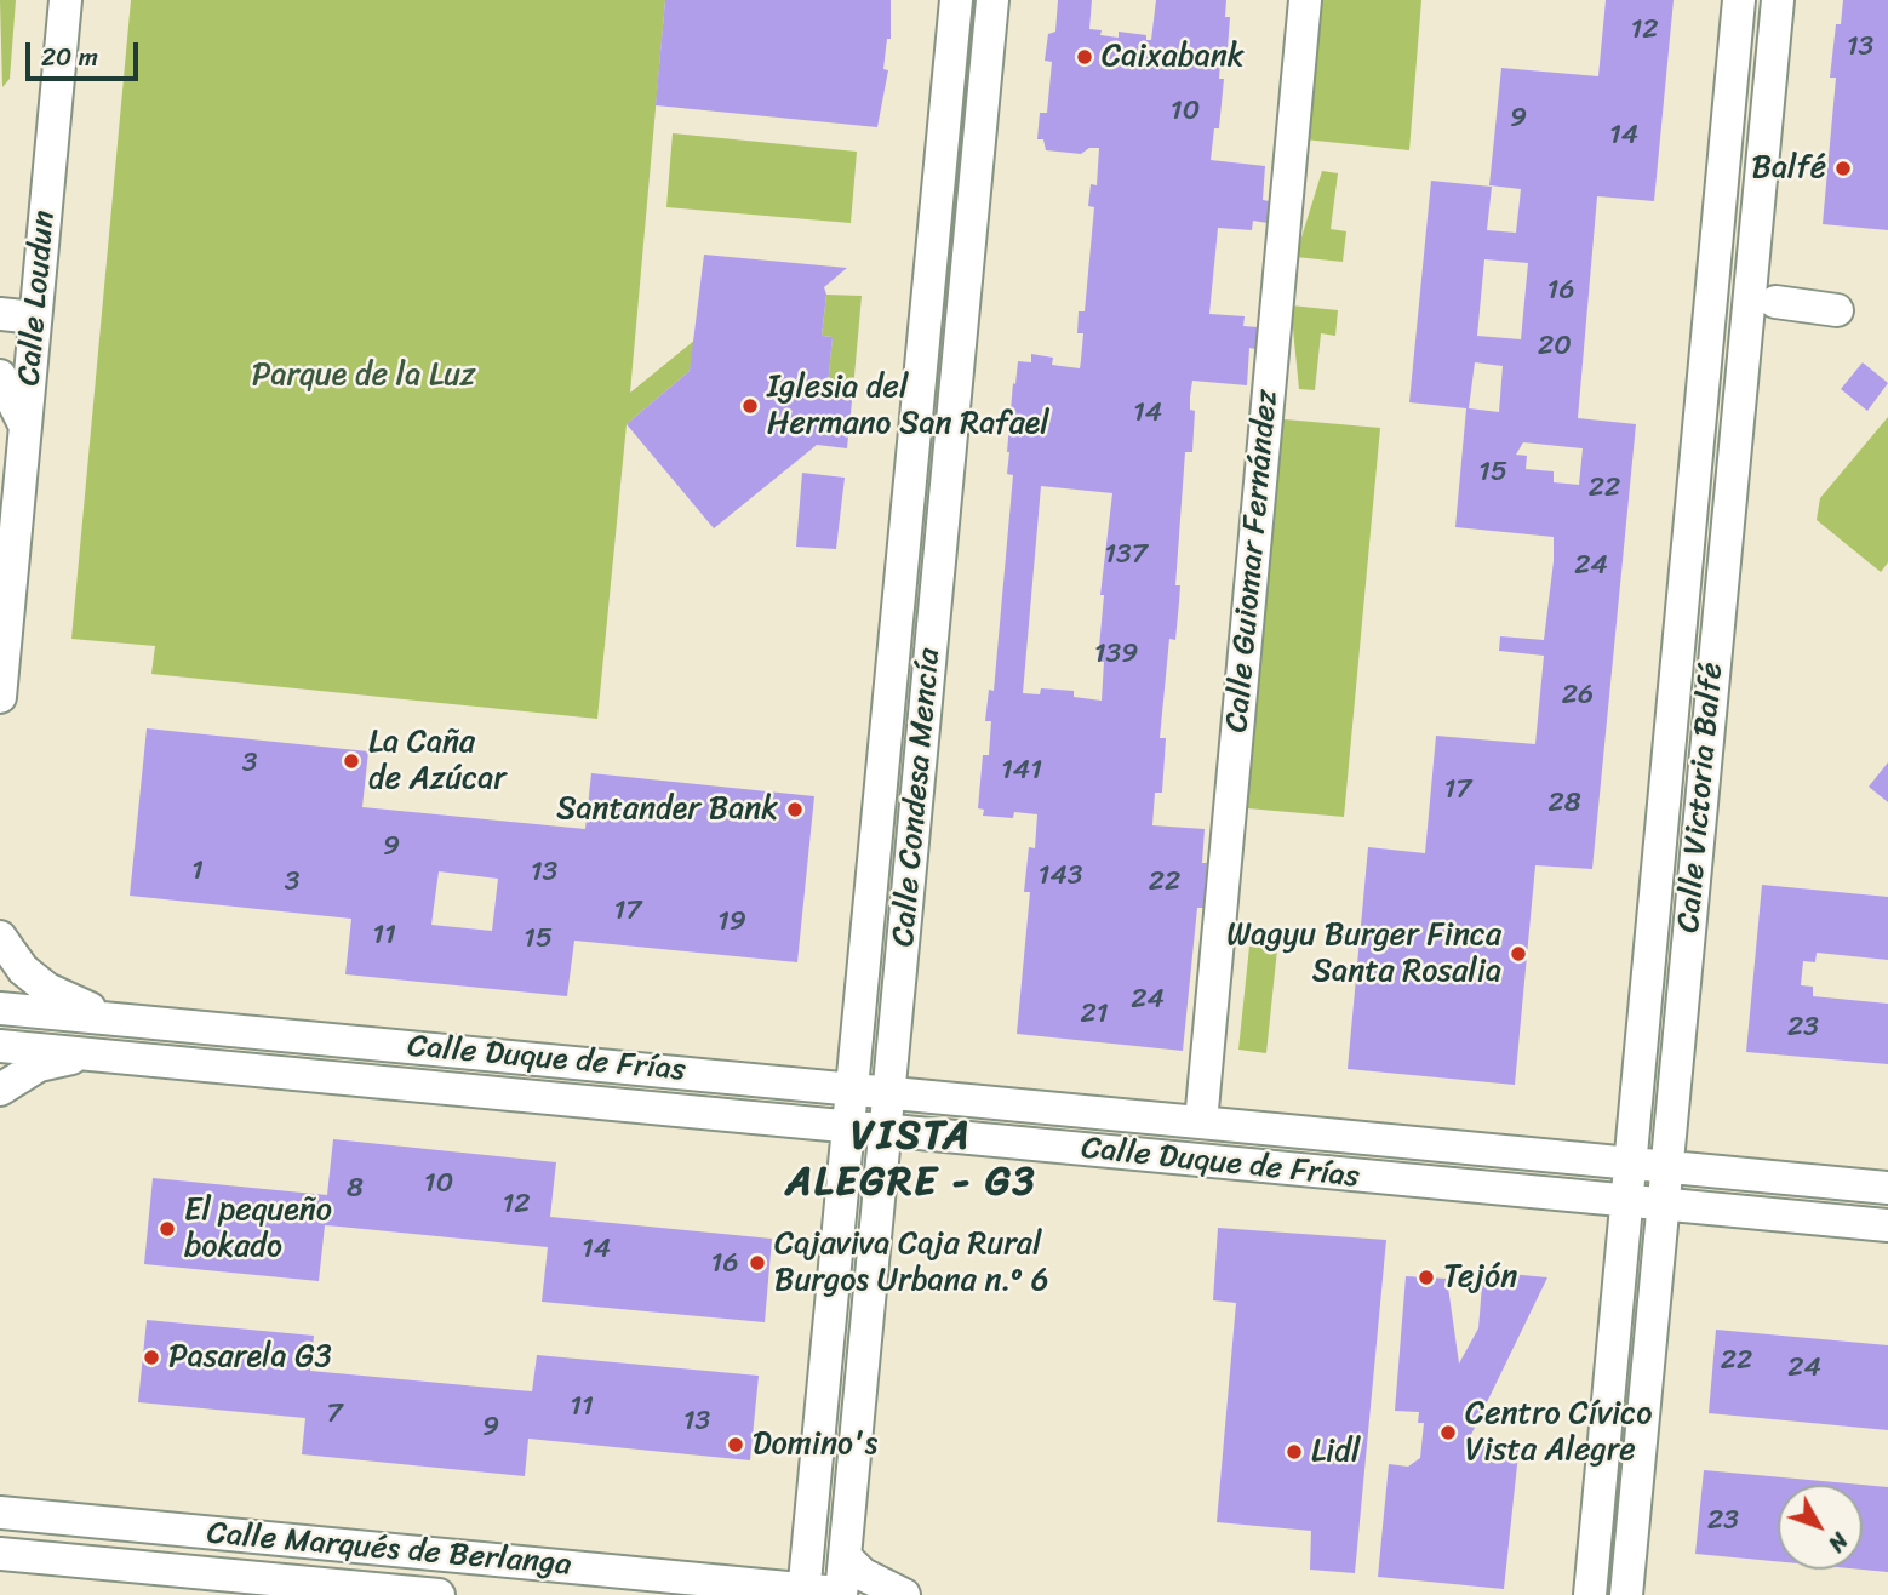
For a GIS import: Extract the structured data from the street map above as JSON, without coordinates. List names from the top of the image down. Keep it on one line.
{"streets":{"street":["Calle Loudun","Calle Guiomar Fernández","Calle Condesa Mencía","Calle Victoria Balfé","Calle Duque de Frías","Calle Marqués de Berlanga"]},"crossings":[["Calle Guiomar Fernández","Calle Duque de Frías"],["Calle Condesa Mencía","Calle Duque de Frías"],["Calle Condesa Mencía","Calle Marqués de Berlanga"],["Calle Victoria Balfé","Calle Duque de Frías"]],"districts":["VISTA ALEGRE - G3"],"parks":["Parque de la Luz"],"places":["Caixabank","Balfé","Iglesia del Hermano San Rafael","La Caña de Azúcar","Santander Bank","Wagyu Burger Finca Santa Rosalia","El pequeño bokado","Cajaviva Caja Rural Burgos Urbana n.º 6","Tejón","Pasarela G3","Centro Cívico Vista Alegre","Domino's","Lidl"],"house_numbers":["12","13","10","9","14","16","20","14","15","22","137","24","139","26","3","141","17","28","9","1","13","143","3","22","17","19","11","15","24","21","23","10","8","12","14","16","22","24","11","7","13","9","23"],"scale_bar":"20 m","north":"bottom right"}
